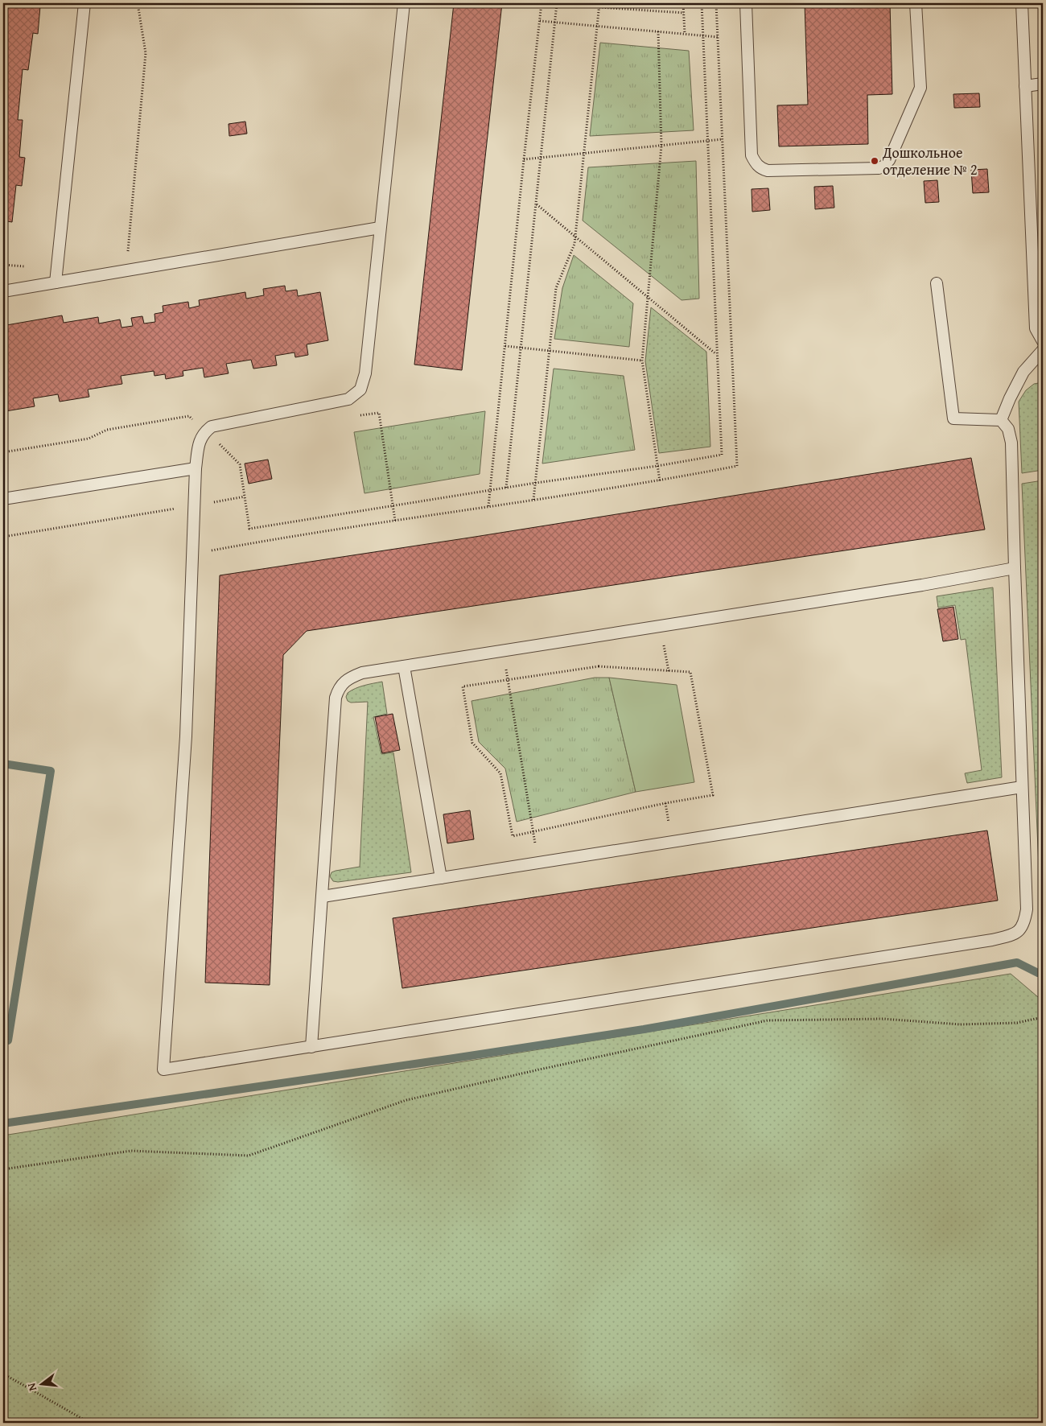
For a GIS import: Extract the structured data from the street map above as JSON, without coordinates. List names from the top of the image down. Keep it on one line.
{"places":["Дошкольное отделение № 2"],"north":"left"}
